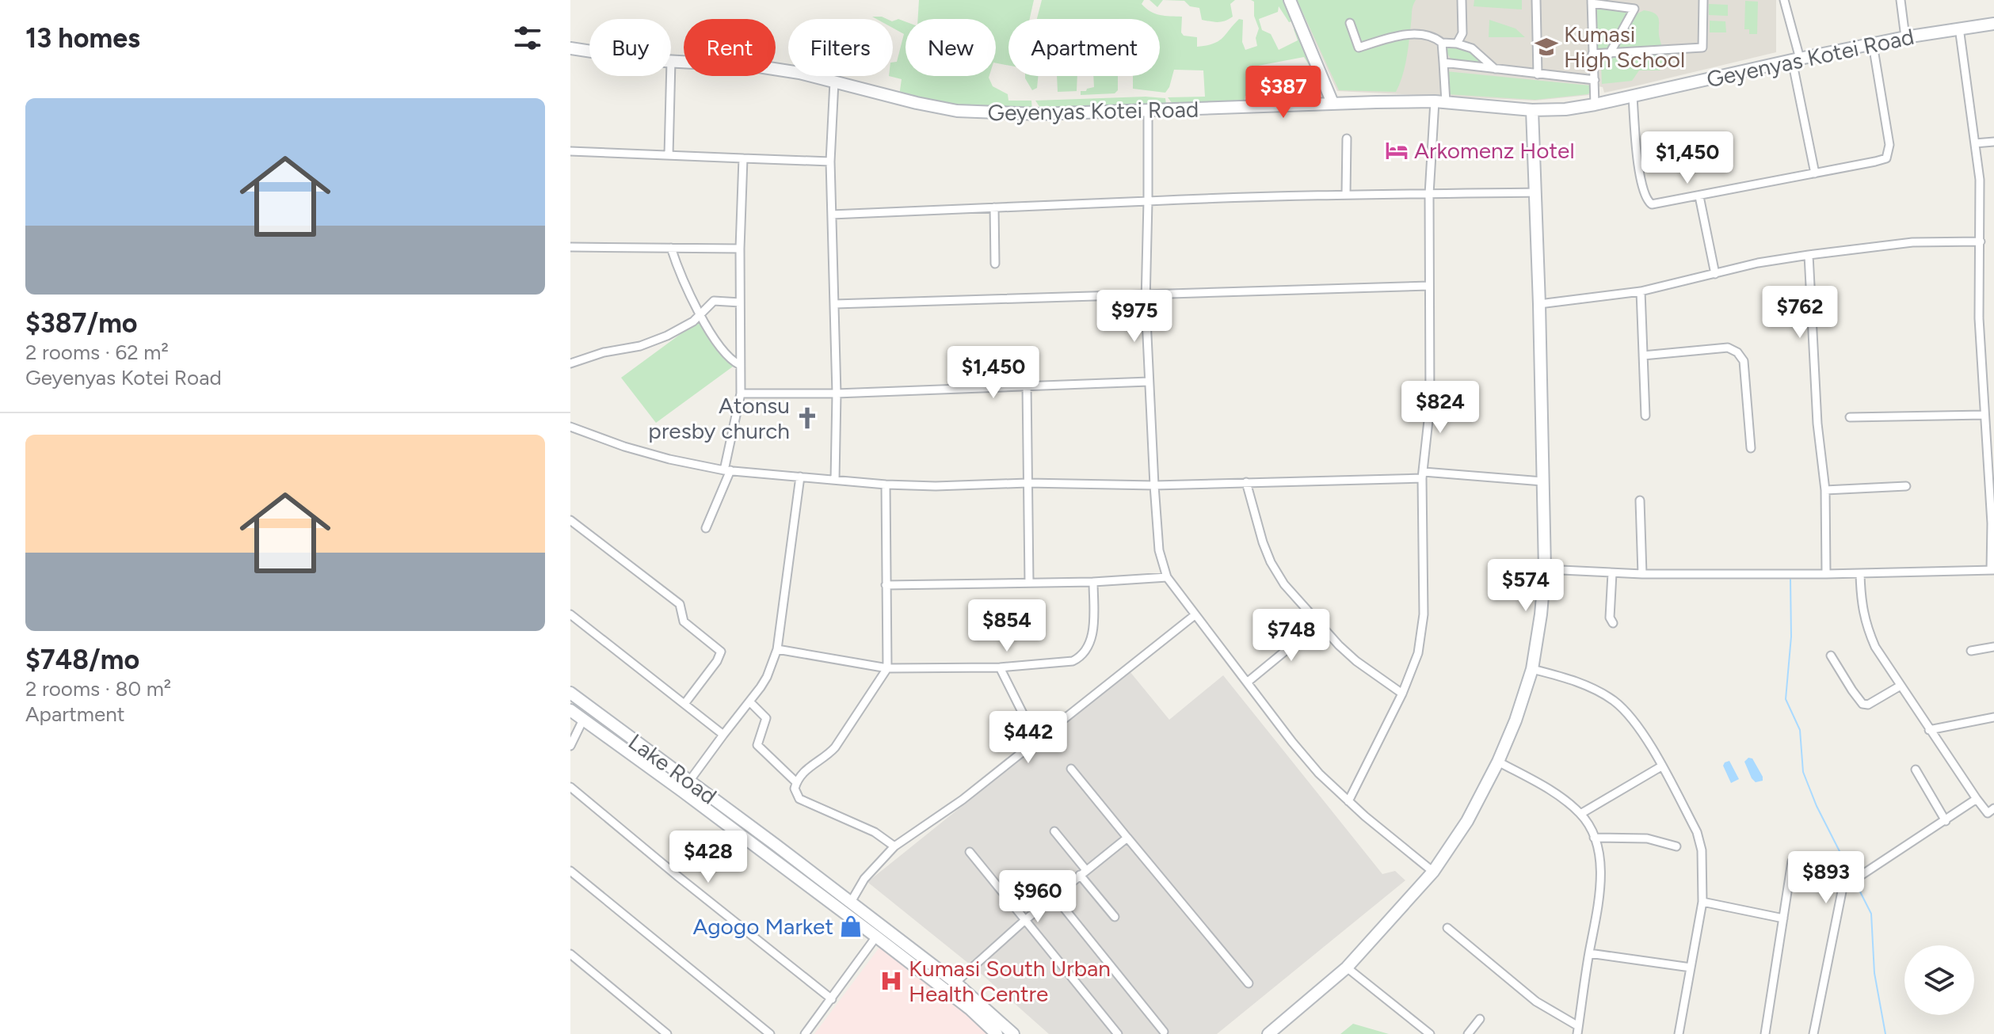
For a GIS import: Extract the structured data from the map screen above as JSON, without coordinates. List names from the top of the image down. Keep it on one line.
{"streets":{"street":["Geyenyas Kotei Road","Lake Road"]},"places":{"school or university":["Kumasi High School"],"hotel":["Arkomenz Hotel"],"church":["Atonsu presby church"],"shop":["Agogo Market"],"hospital":["Kumasi South Urban Health Centre"]},"page":{"heading":"13 homes","chip":["Buy","Rent","Filters","New","Apartment"],"price":["$387","$1,450","$762","$975","$1,450","$824","$574","$854","$748","$442","$428","$893","$960"],"list":[{"name":"$387/mo","note":"2 rooms · 62 m² · Geyenyas Kotei Road"},{"name":"$748/mo","note":"2 rooms · 80 m² · Apartment"}]}}
